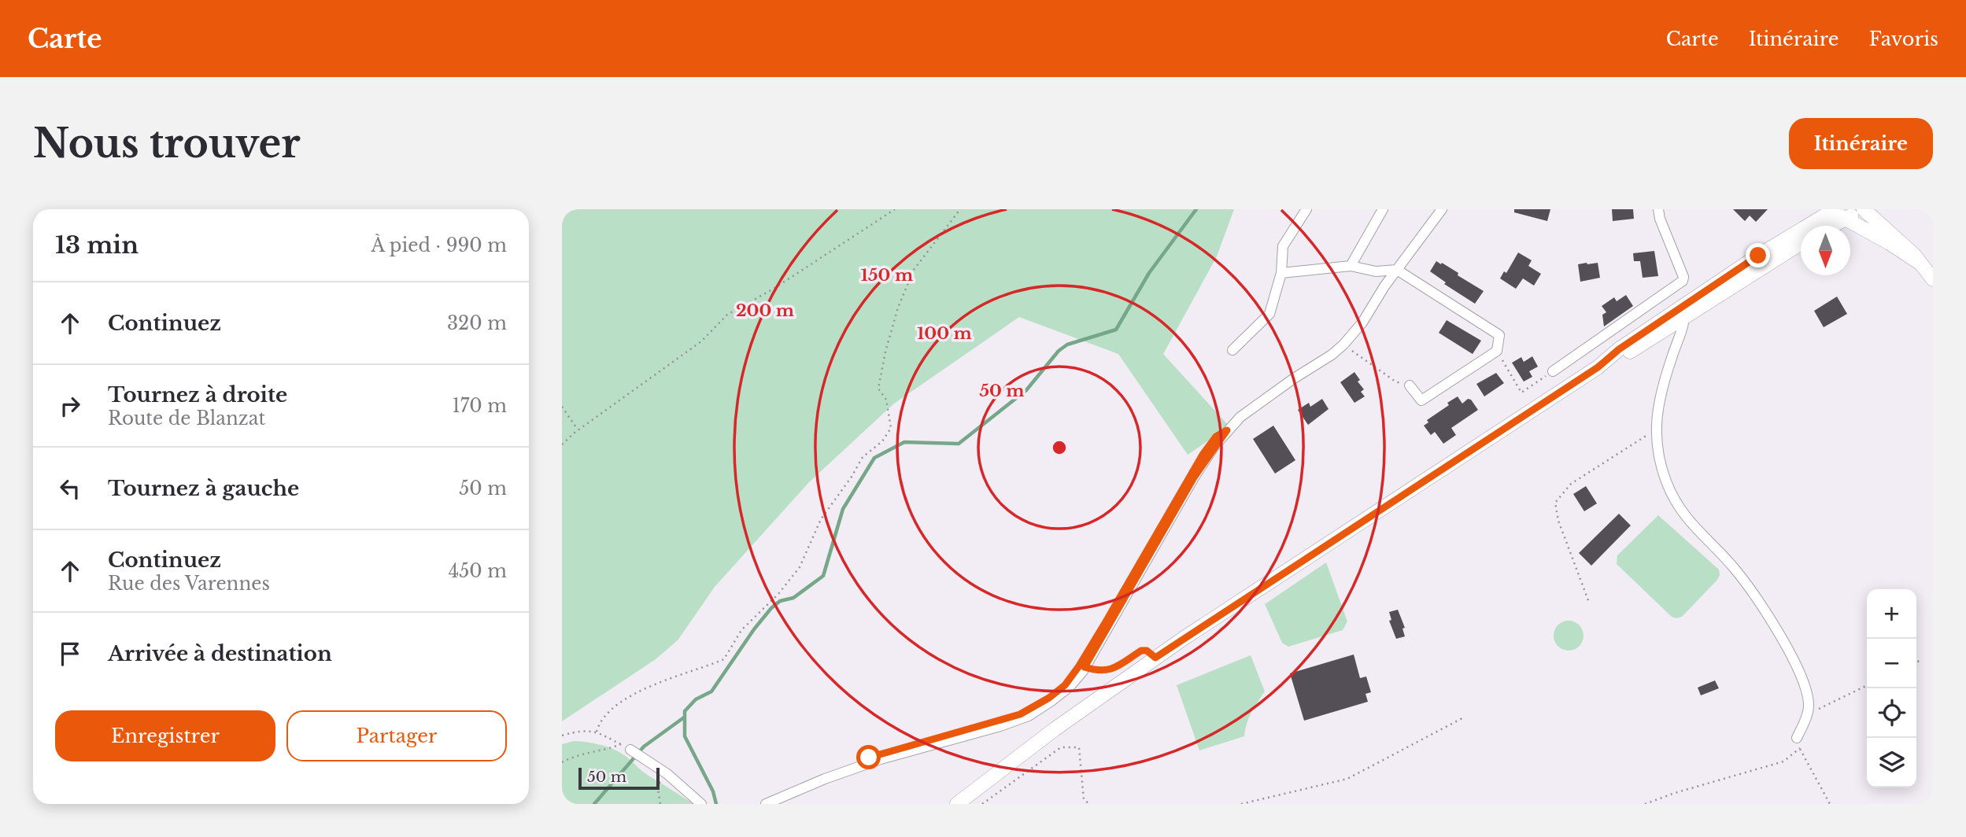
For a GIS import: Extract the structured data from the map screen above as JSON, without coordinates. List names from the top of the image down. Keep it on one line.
{"scale_bar":"50 m","north":"bottom","page":{"header":"Carte","nav":["Carte","Itinéraire","Favoris"],"buttons":["Itinéraire",["Enregistrer","Partager"]],"title":"Nous trouver","heading":["13 min","À pied · 990 m"],"list":[["Continuez","320 m"],["Tournez à droite","Route de Blanzat","170 m"],["Tournez à gauche","50 m"],["Continuez","Rue des Varennes","450 m"],"Arrivée à destination"],"map_buttons":["+","−"],"scale":"50 m"},"rings":["150 m","200 m","100 m","50 m"]}
